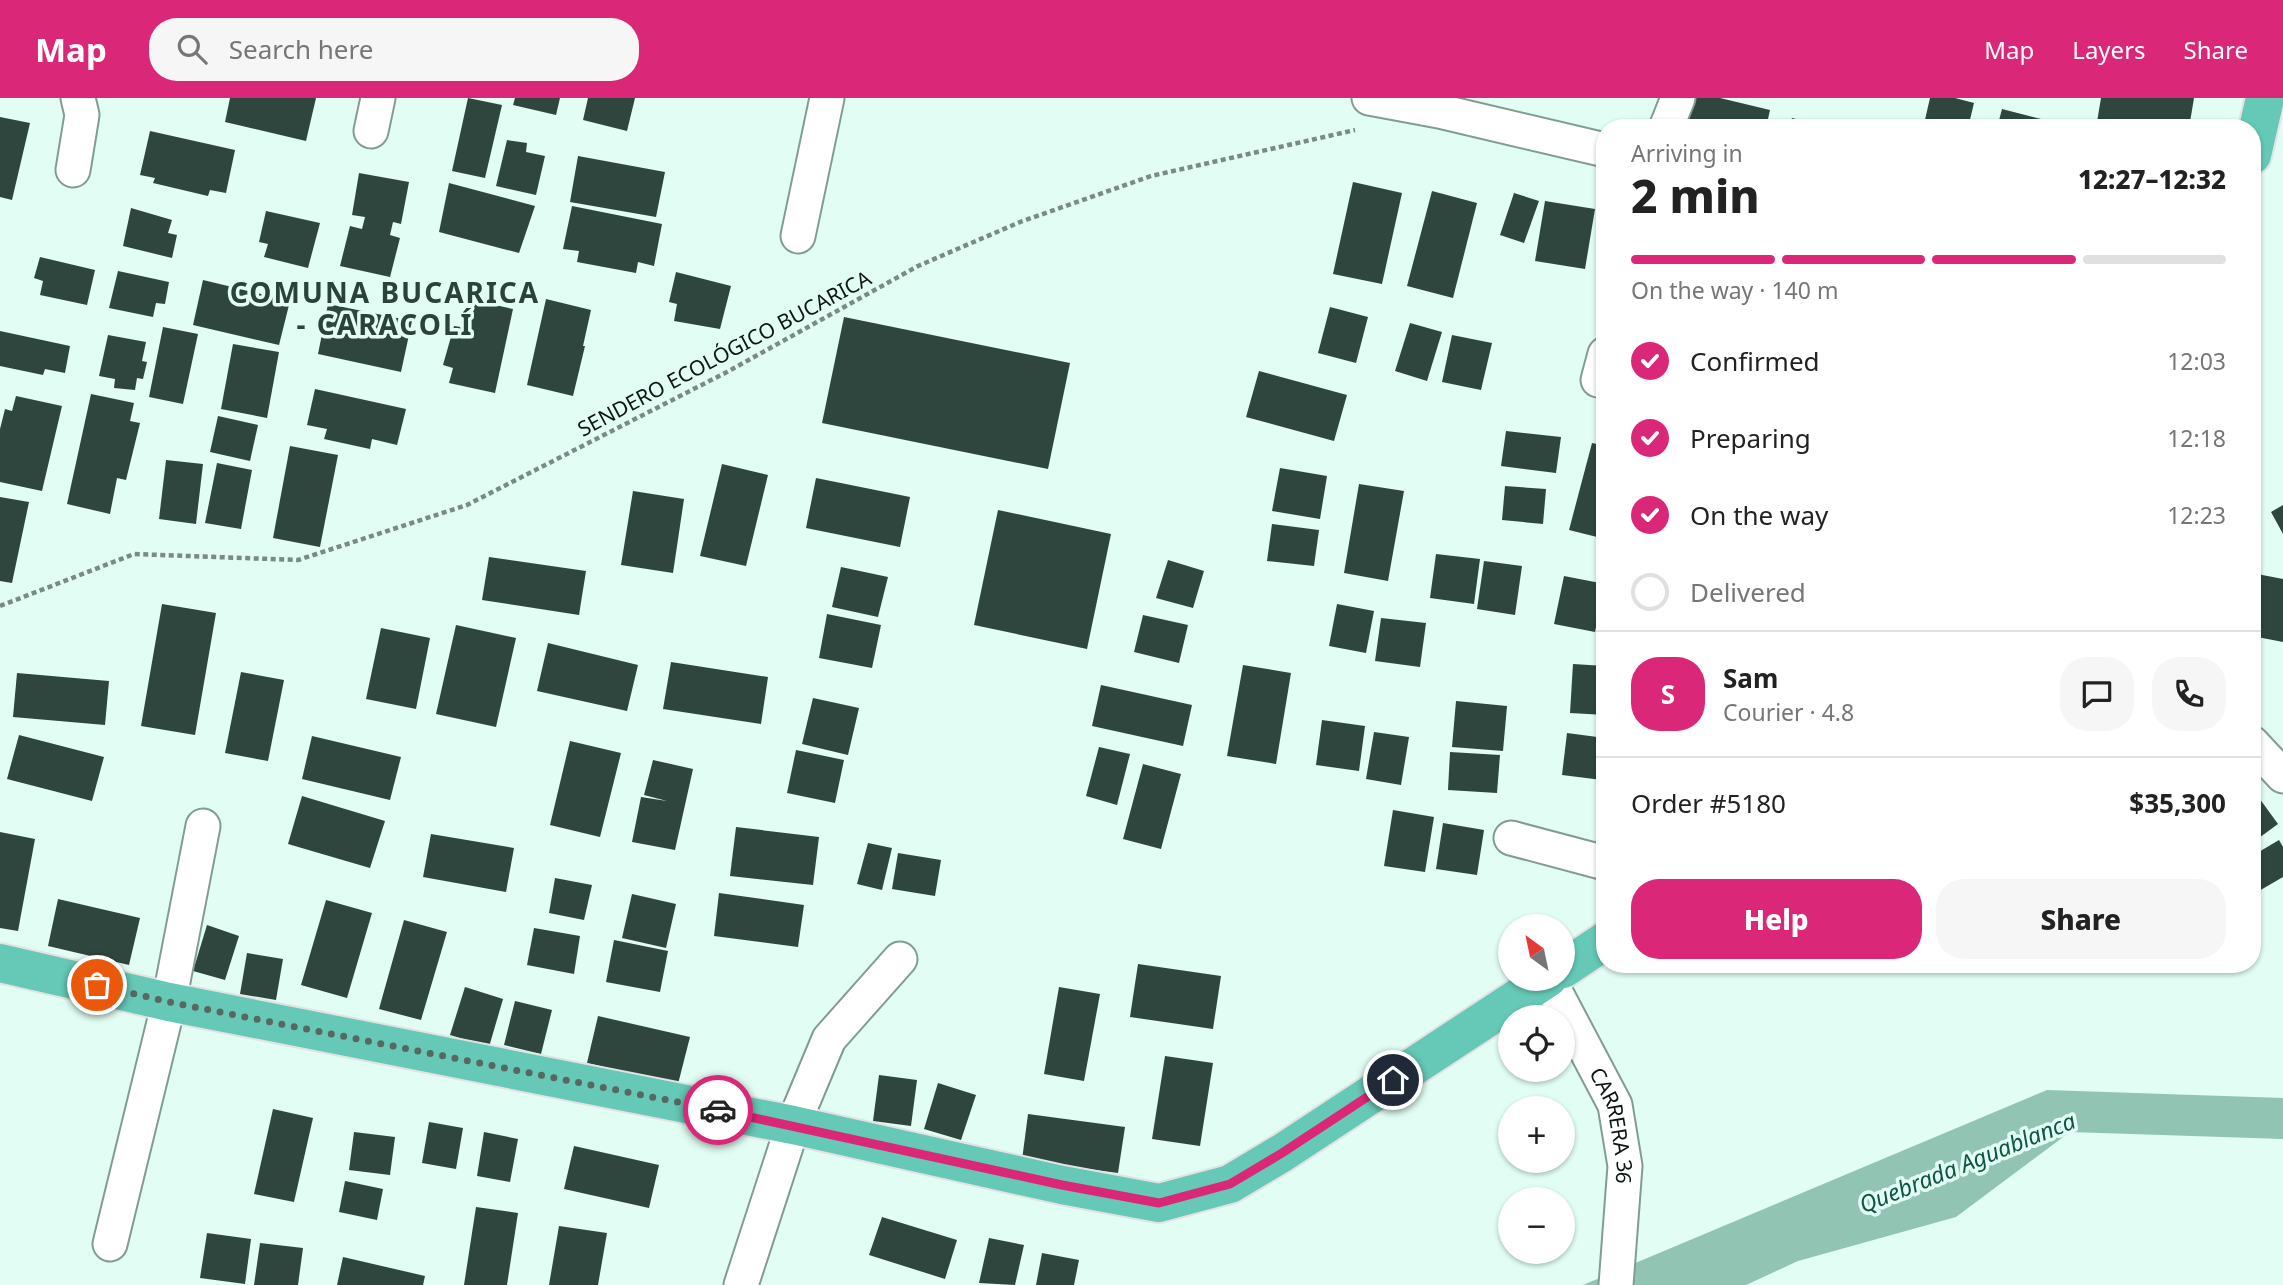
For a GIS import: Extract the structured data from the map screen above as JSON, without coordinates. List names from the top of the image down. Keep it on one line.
{"streets":{"street":["CARRERA 36"],"path":["SENDERO ECOLÓGICO BUCARICA"]},"districts":["COMUNA BUCARICA - CARACOLÍ"],"water":["Quebrada Aguablanca"],"north":"top left","page":{"header":"Map","search":"Search here","nav":["Map","Layers","Share"],"heading":["2 min","Arriving in","12:27–12:32"],"panel":["Sam","Courier · 4.8","Order #5180","$35,300"],"bar":"On the way · 140 m","list":[["Confirmed","12:03"],["Preparing","12:18"],["On the way","12:23"],"Delivered"],"round":"S","buttons":["Help","Share"],"map_buttons":["+","−"]}}
